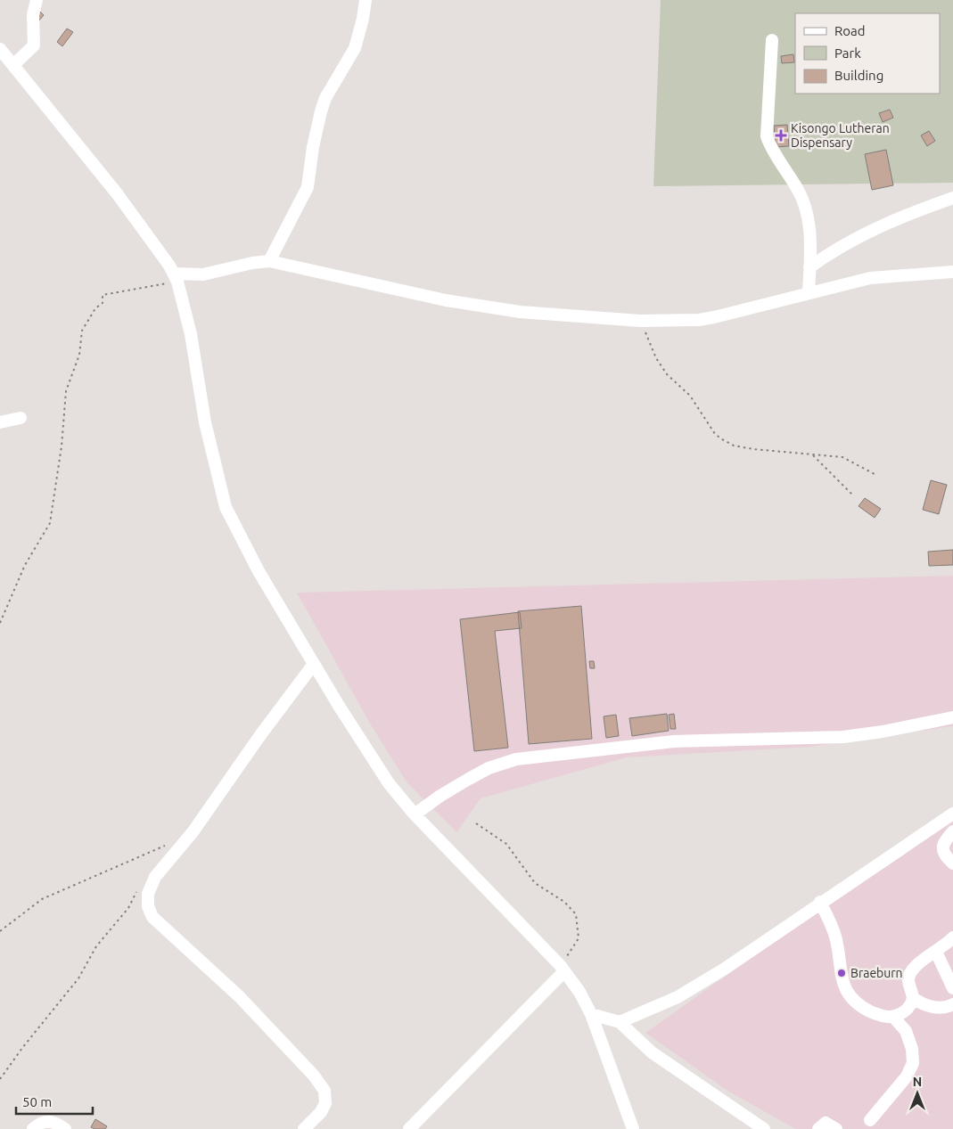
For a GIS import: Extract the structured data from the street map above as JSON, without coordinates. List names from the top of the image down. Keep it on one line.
{"places":{"health":["Kisongo Lutheran Dispensary"],"other":["Braeburn"]},"legend":["Road","Park","Building"],"scale_bar":"50 m","north":"top"}
